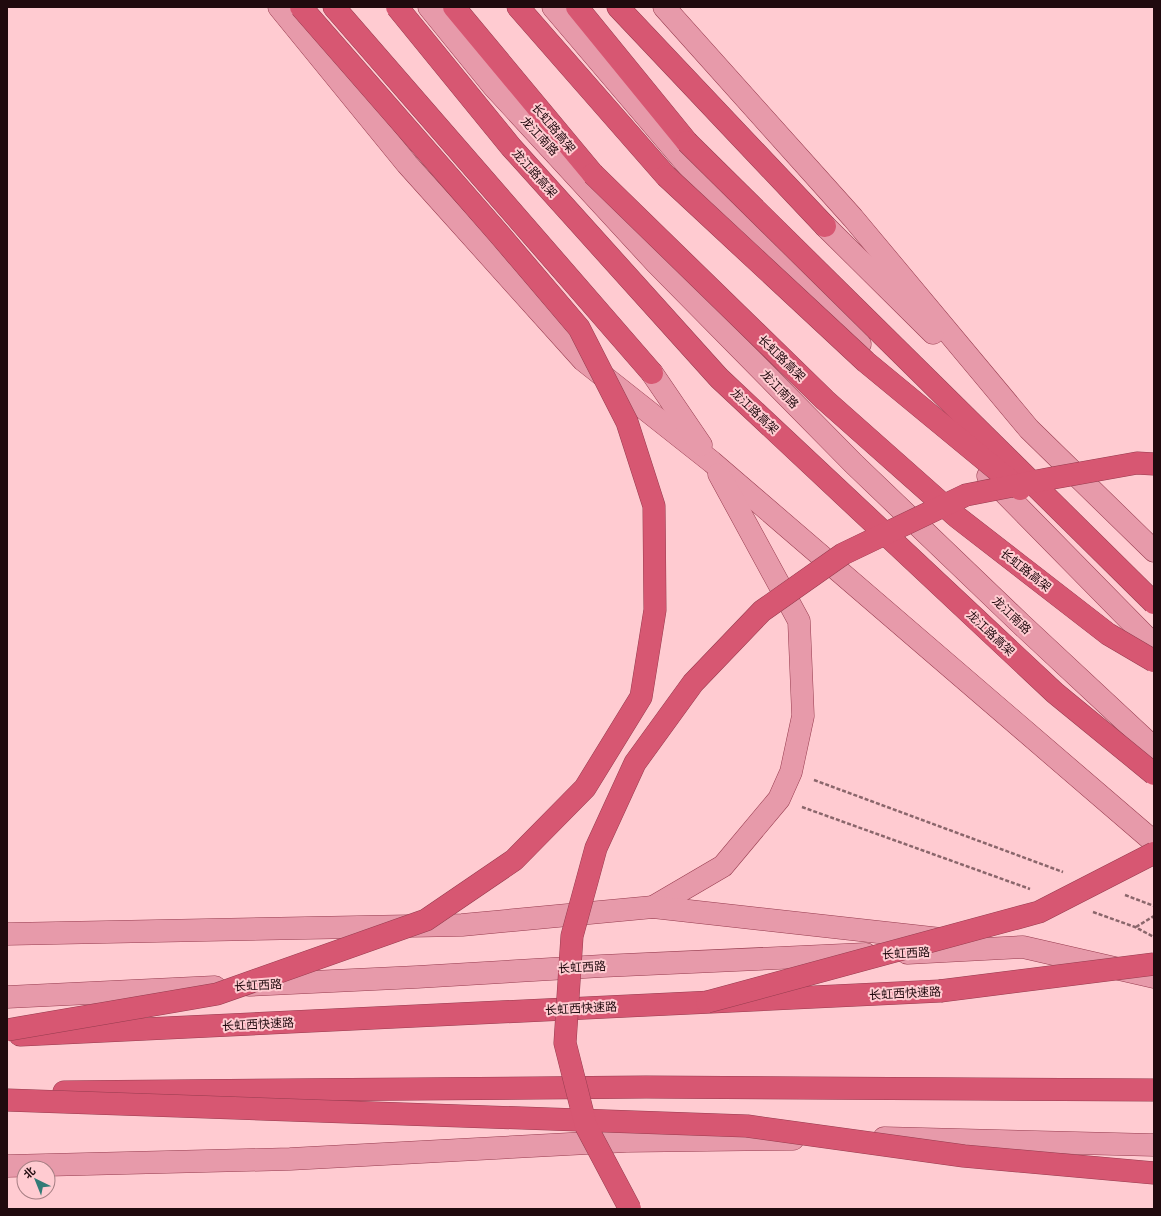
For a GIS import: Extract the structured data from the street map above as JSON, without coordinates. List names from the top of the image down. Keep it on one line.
{"streets":{"highway":["长虹路高架","龙江路高架","长虹西快速路"],"main road":["龙江南路","长虹西路"]},"north":"top left"}
